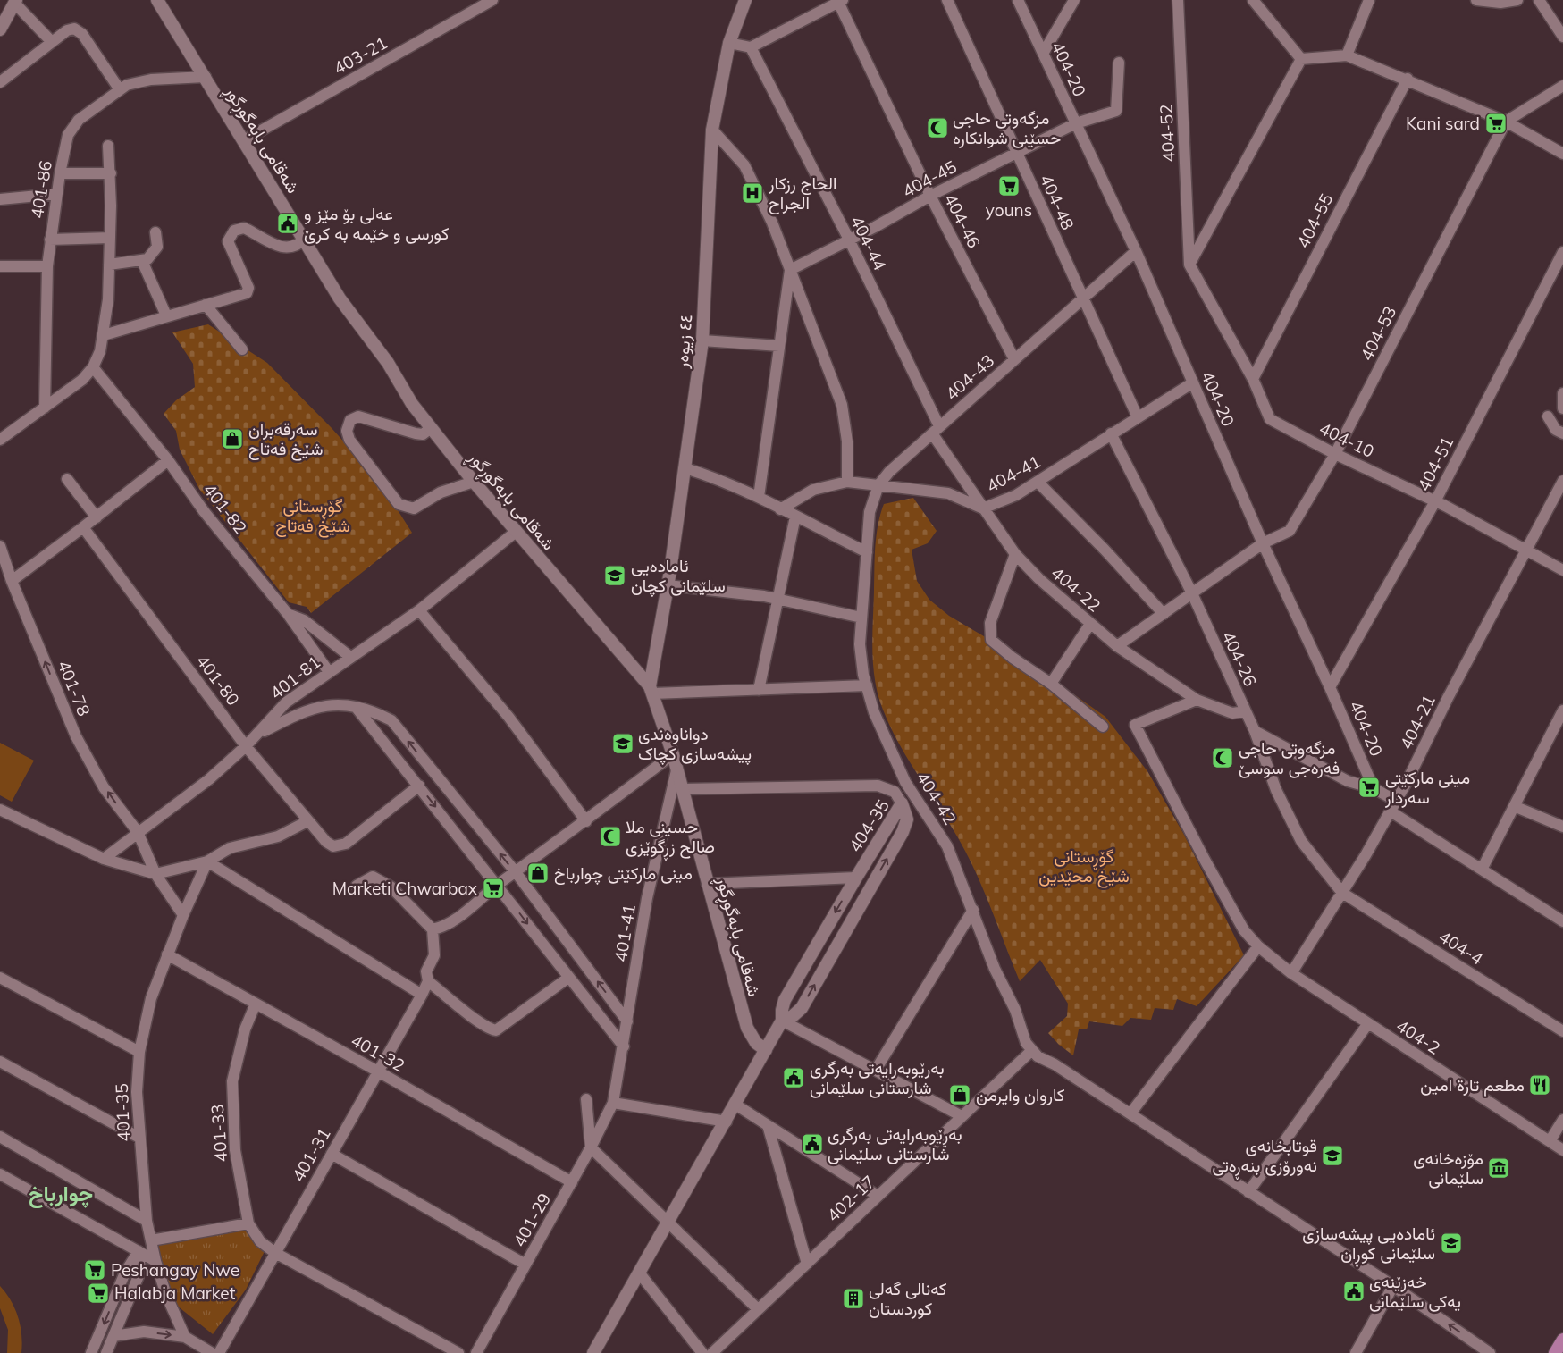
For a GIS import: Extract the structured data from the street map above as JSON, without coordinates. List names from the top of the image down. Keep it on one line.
{"streets":{"street":["403-21","404-20","404-52","شەقامی بابەگوڕگوڕ","404-45","401-86","404-48","404-46","404-55","404-44","404-53","٤٤ زیوەر","404-43","404-10","404-51","404-41","401-82","404-22","404-26","401-81","401-80","401-78","404-21","404-42","404-35","401-41","404-4","404-2","401-32","401-35","401-33","401-31","402-17","401-29"]},"crossings":[["403-21","شەقامی بابەگوڕگوڕ"],["404-20","404-45"],["404-20","404-53"],["404-20","404-43"],["404-20","404-51"],["404-20","404-41"],["404-52","404-10"],["شەقامی بابەگوڕگوڕ","401-86"],["شەقامی بابەگوڕگوڕ","٤٤ زیوەر"],["شەقامی بابەگوڕگوڕ","401-81"],["شەقامی بابەگوڕگوڕ","401-41"],["404-45","404-48"],["404-45","404-46"],["404-45","404-44"],["404-48","404-43"],["404-48","404-41"],["404-46","404-43"],["404-55","404-10"],["404-44","404-43"],["404-44","404-22"],["404-53","404-10"],["404-53","404-22"],["404-53","404-26"],["404-43","404-41"],["404-43","404-22"],["404-43","404-42"],["404-10","404-51"],["404-10","404-21"],["404-41","404-22"],["404-41","404-26"],["401-82","401-81"],["404-22","404-26"],["404-26","404-21"],["404-26","404-4"],["401-81","401-80"],["401-81","401-78"],["401-78","401-35"],["404-21","404-4"],["404-21","404-2"],["404-42","402-17"],["401-41","401-29"],["401-32","401-35"],["401-32","401-33"],["401-32","401-31"],["401-32","401-29"],["401-33","401-31"]],"one_way":["401-78"],"districts":["چوارباخ"],"parks":["گۆڕستانی شێخ فەتاح","گۆڕستانی شێخ محێدین"],"places":{"supermarket":["Kani sard","youns","مینی مارکێتی سەردار","Marketi Chwarbax","Peshangay Nwe","Halabja Market"],"mosque":["مزگەوتی حاجی حسێنی شوانکارە","مزگەوتی حاجی فەرەجی سوسێ","حسینی ملا صالح زڕگوێزی"],"hospital":["الحاج رزكار الجراح"],"public building":["عەلی بۆ مێز و کورسی و خێمە بە کرێ","بەرێوبەرایەتی بەرگری شارستانی سلێمانی","بەڕێوبەرایەتی بەرگری شارستانی سلێمانی","خەزێنەی یەکی سلێمانی"],"shop":["سەرقەبران شێخ فەتاح","مینی مارکێتی چوارباخ","كاروان وايرمن"],"school or university":["ئامادەیی سلێمانی کچان","دواناوەندی پیشەسازی کچاک","قوتابخانەی نەورۆزی بنەڕەتی","ئامادەیی پیشەسازی سلێمانی کوڕان"],"restaurant":["مطعم تارة امين"],"museum":["مۆزەخانەی سلێمانی"],"building":["کەنالی گەلی کوردستان"]}}
